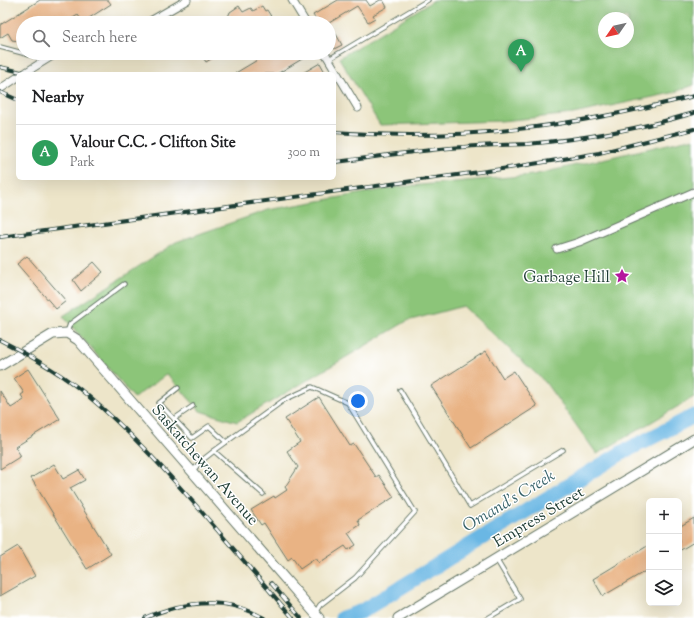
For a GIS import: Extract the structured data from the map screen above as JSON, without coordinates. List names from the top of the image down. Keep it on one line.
{"streets":{"street":["Saskatchewan Avenue","Empress Street"]},"water":["Omand's Creek"],"places":{"place":["Garbage Hill"]},"north":"bottom left","page":{"search":"Search here","pins":"A","heading":"Nearby","list":[{"mark":"A","name":"Valour C.C. - Clifton Site","note":"Park","value":"300 m"}],"map_buttons":["+","−"]}}
